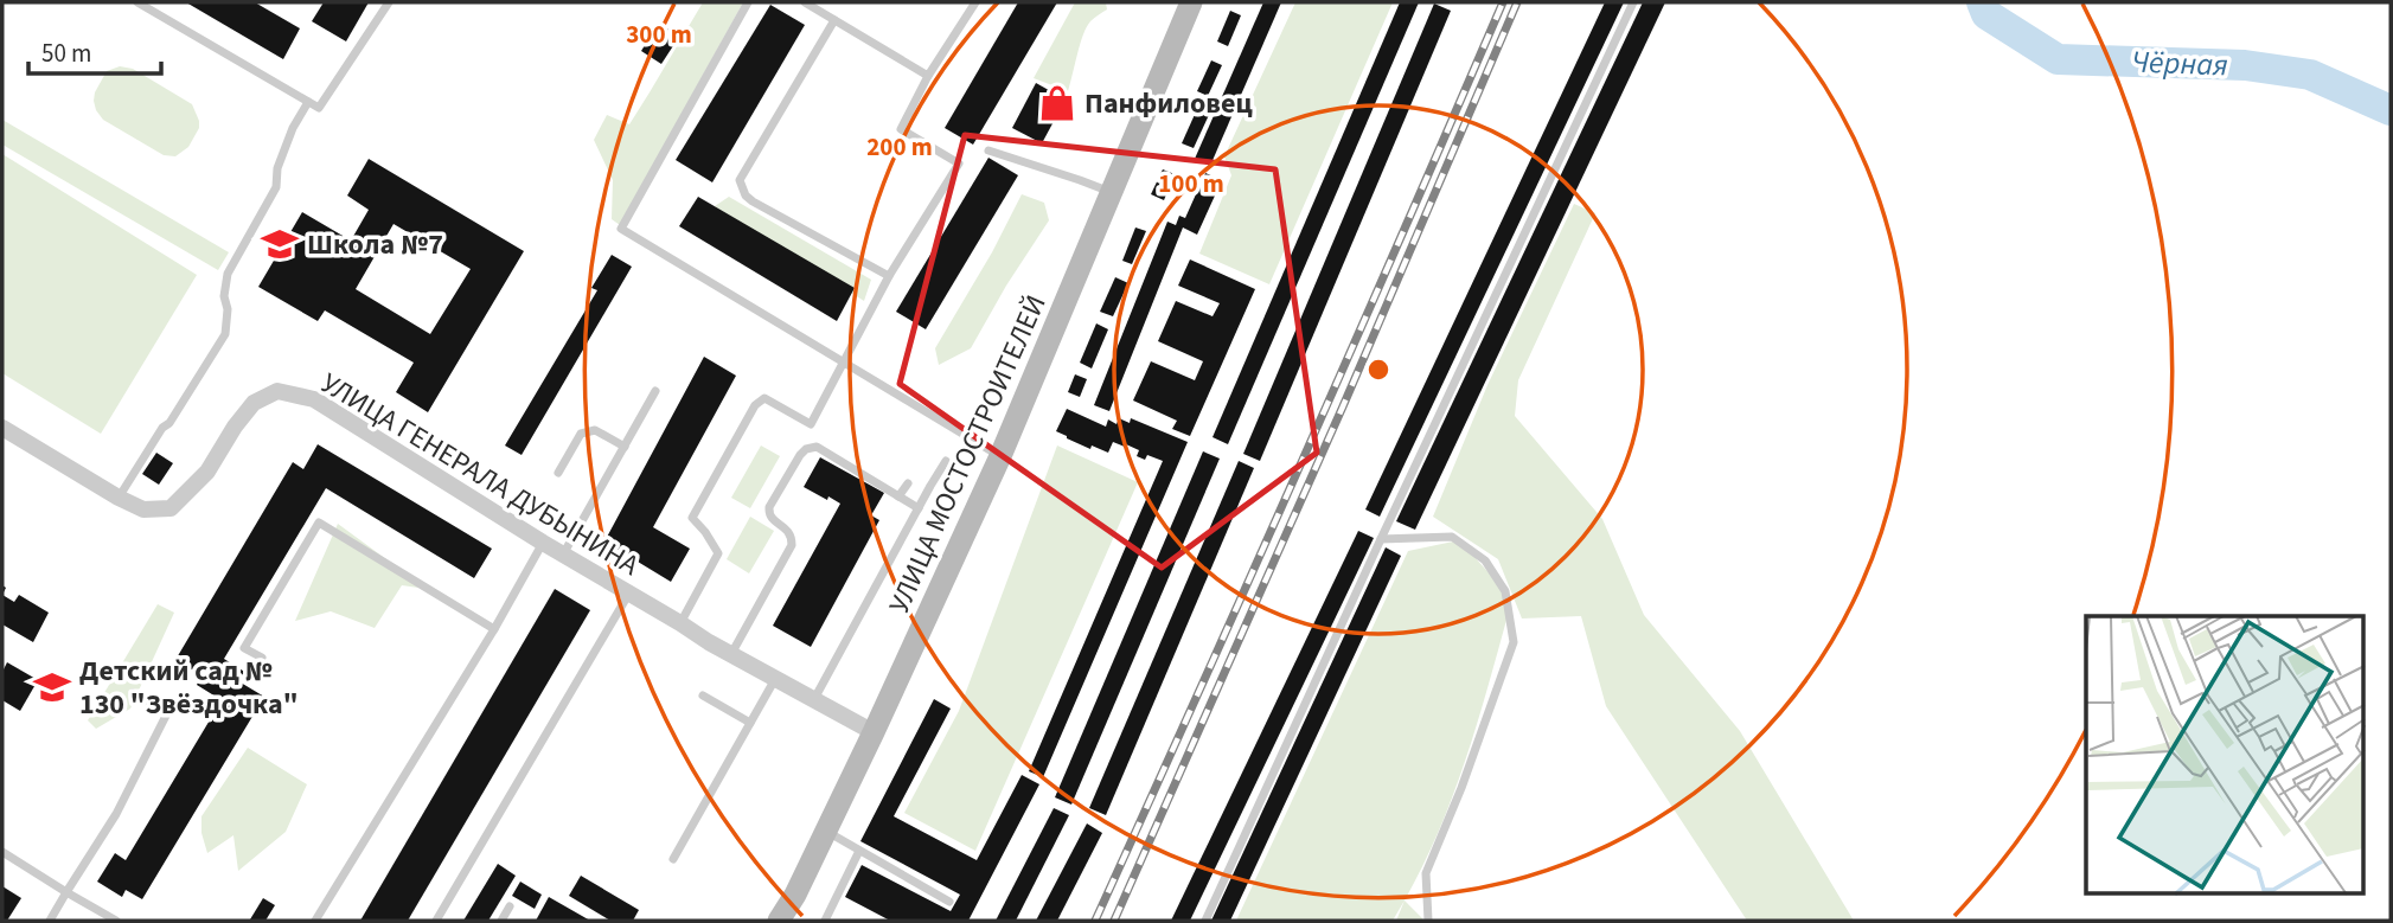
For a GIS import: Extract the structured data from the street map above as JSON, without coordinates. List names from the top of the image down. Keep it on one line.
{"streets":{"main road":["УЛИЦА МОСТОСТРОИТЕЛЕЙ"],"street":["УЛИЦА ГЕНЕРАЛА ДУБЫНИНА"]},"crossings":[["УЛИЦА МОСТОСТРОИТЕЛЕЙ","УЛИЦА ГЕНЕРАЛА ДУБЫНИНА"]],"water":["Чёрная"],"places":{"shop":["Панфиловец"],"school or university":["Школа №7","Детский сад № 130 \"Звёздочка\""]},"scale_bar":"50 m","rings":["300 m","200 m","100 m"]}
